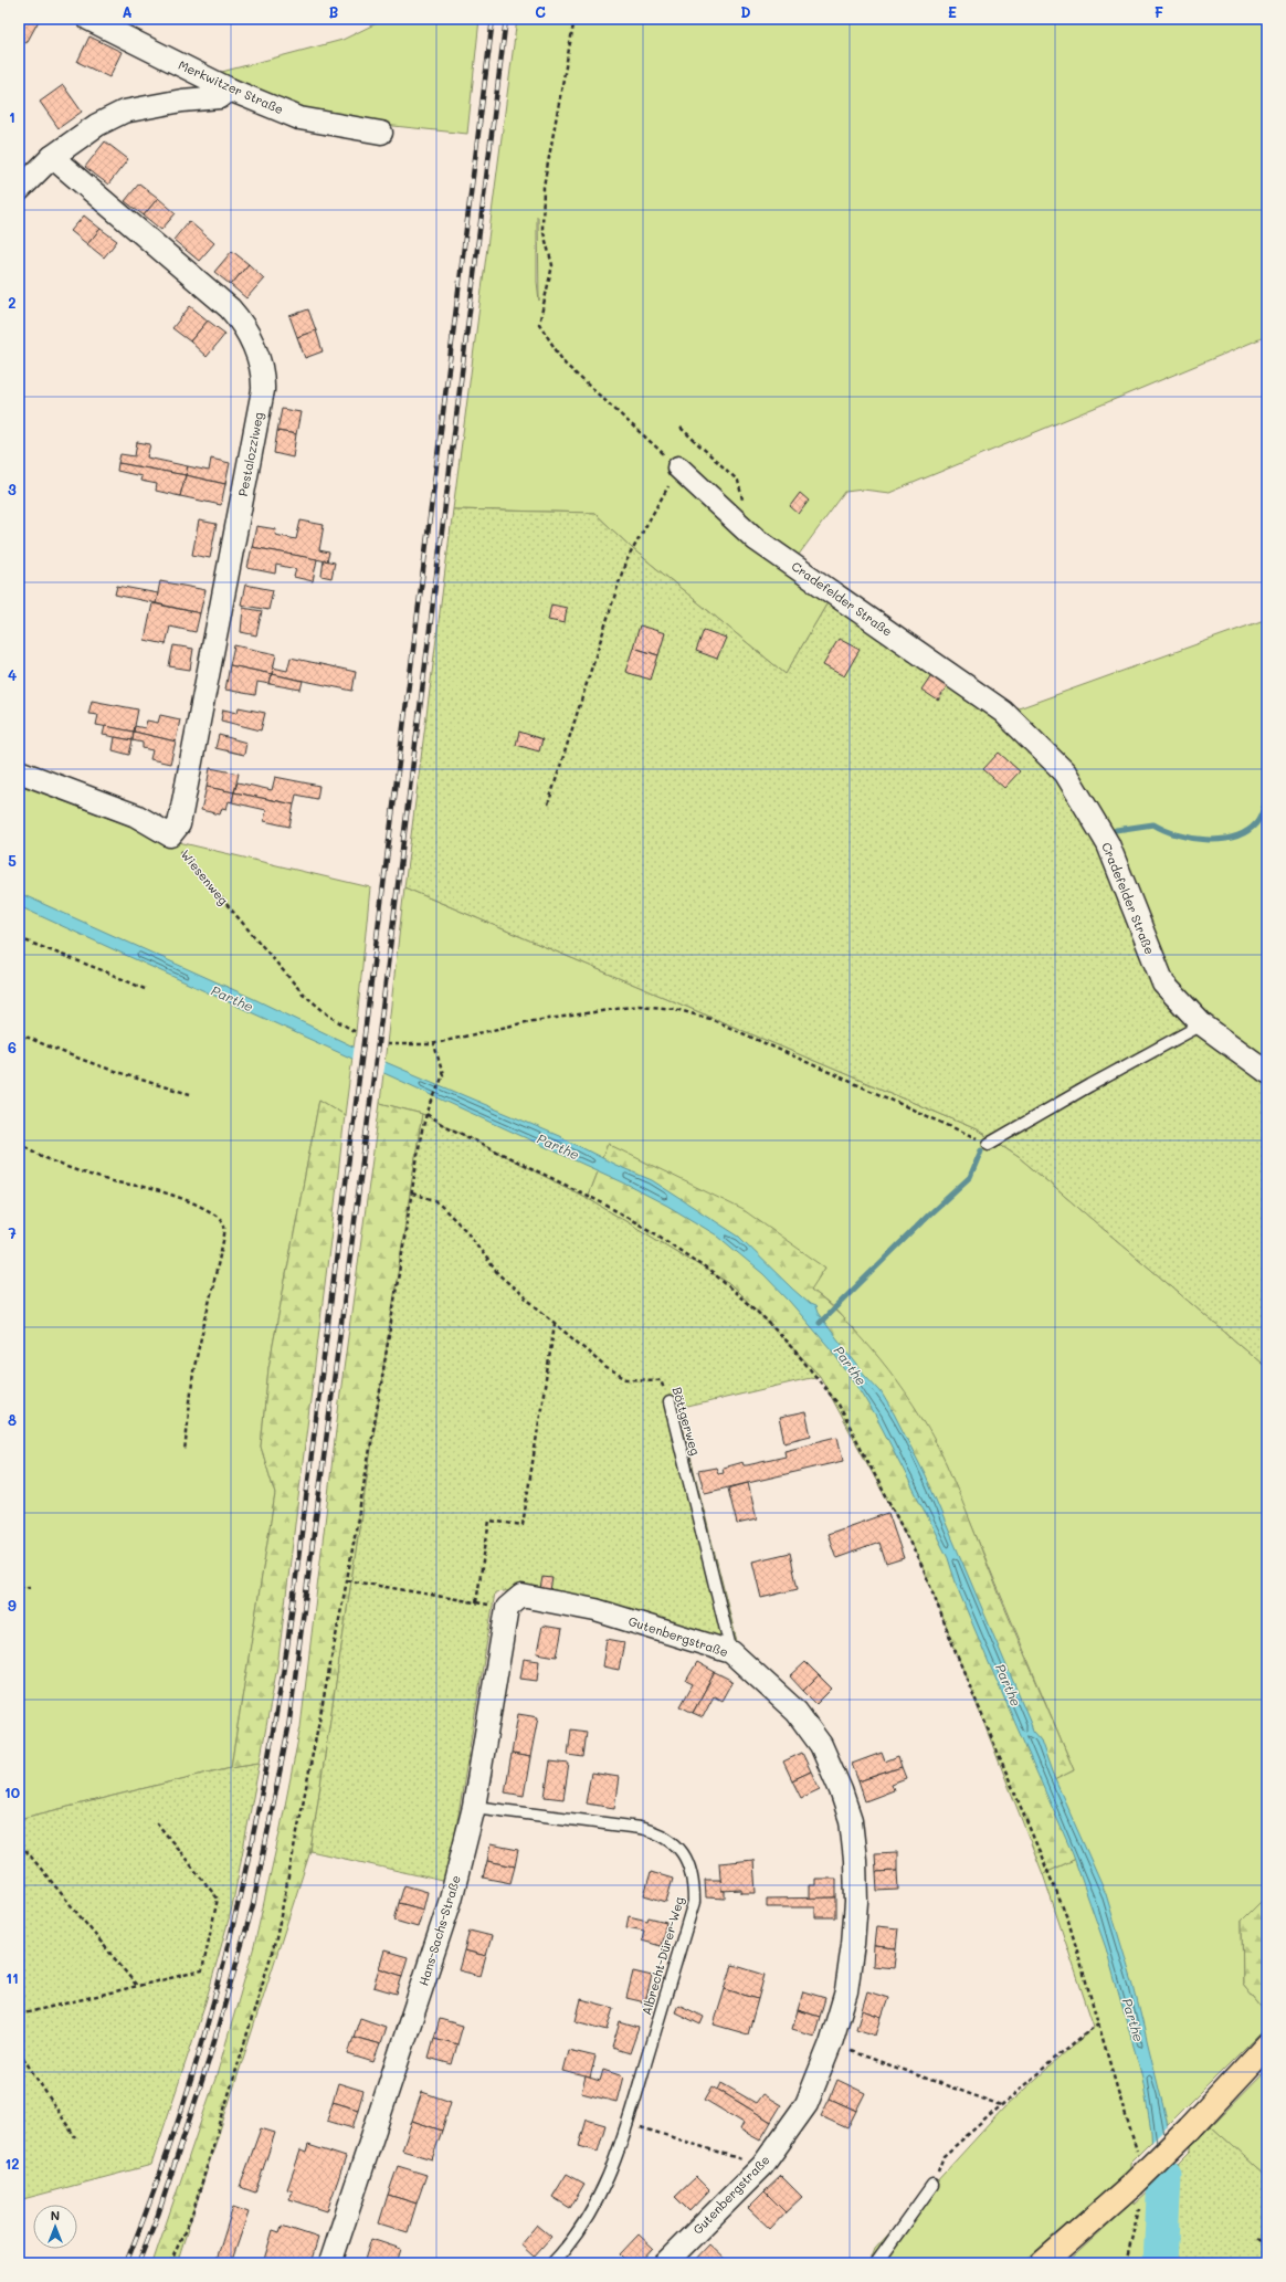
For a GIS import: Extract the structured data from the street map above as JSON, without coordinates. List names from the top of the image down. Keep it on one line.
{"streets":{"street":["Merkwitzer Straße","Pestalozziweg","Cradefelder Straße","Gutenbergstraße","Hans-Sachs-Straße"],"lane":["Böttgerweg","Albrecht-Dürer-Weg"],"path":["Wiesenweg"]},"crossings":[["Pestalozziweg","Wiesenweg"],["Böttgerweg","Gutenbergstraße"],["Gutenbergstraße","Hans-Sachs-Straße"],["Hans-Sachs-Straße","Albrecht-Dürer-Weg"]],"water":["Parthe"],"north":"top","grid":{"columns":["A","B","C","D","E","F"],"rows":["1","2","3","4","5","6","7","8","9","10","11","12"]}}
